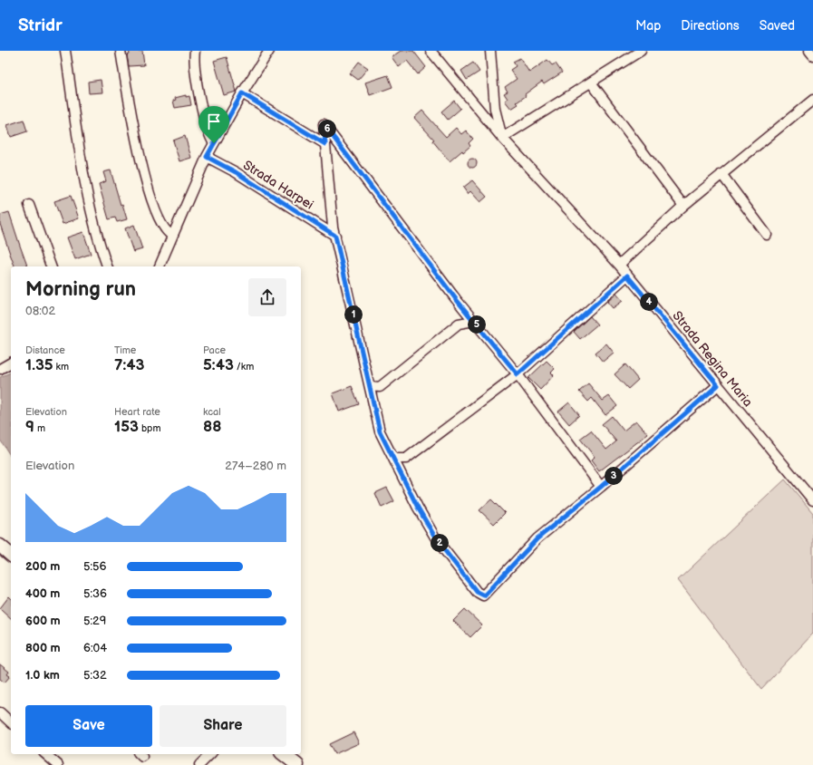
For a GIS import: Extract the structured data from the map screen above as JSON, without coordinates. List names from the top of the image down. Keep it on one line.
{"streets":{"street":["Strada Harpei","Strada Regina Maria"]},"page":{"header":"Stridr","nav":["Map","Directions","Saved"],"pins":["6","4","1","5","3","2"],"heading":["Morning run","08:02"],"stats":[["Distance","1.35 km"],["Time","7:43"],["Pace","5:43 /km"],["Elevation","9 m"],["Heart rate","153 bpm"],["kcal","88"]],"chart":["Elevation","274–280 m"],"list":[{"name":"200 m","note":"5:56"},{"name":"400 m","note":"5:36"},{"name":"600 m","note":"5:29"},{"name":"800 m","note":"6:04"},{"name":"1.0 km","note":"5:32"}],"buttons":["Save","Share"]}}
